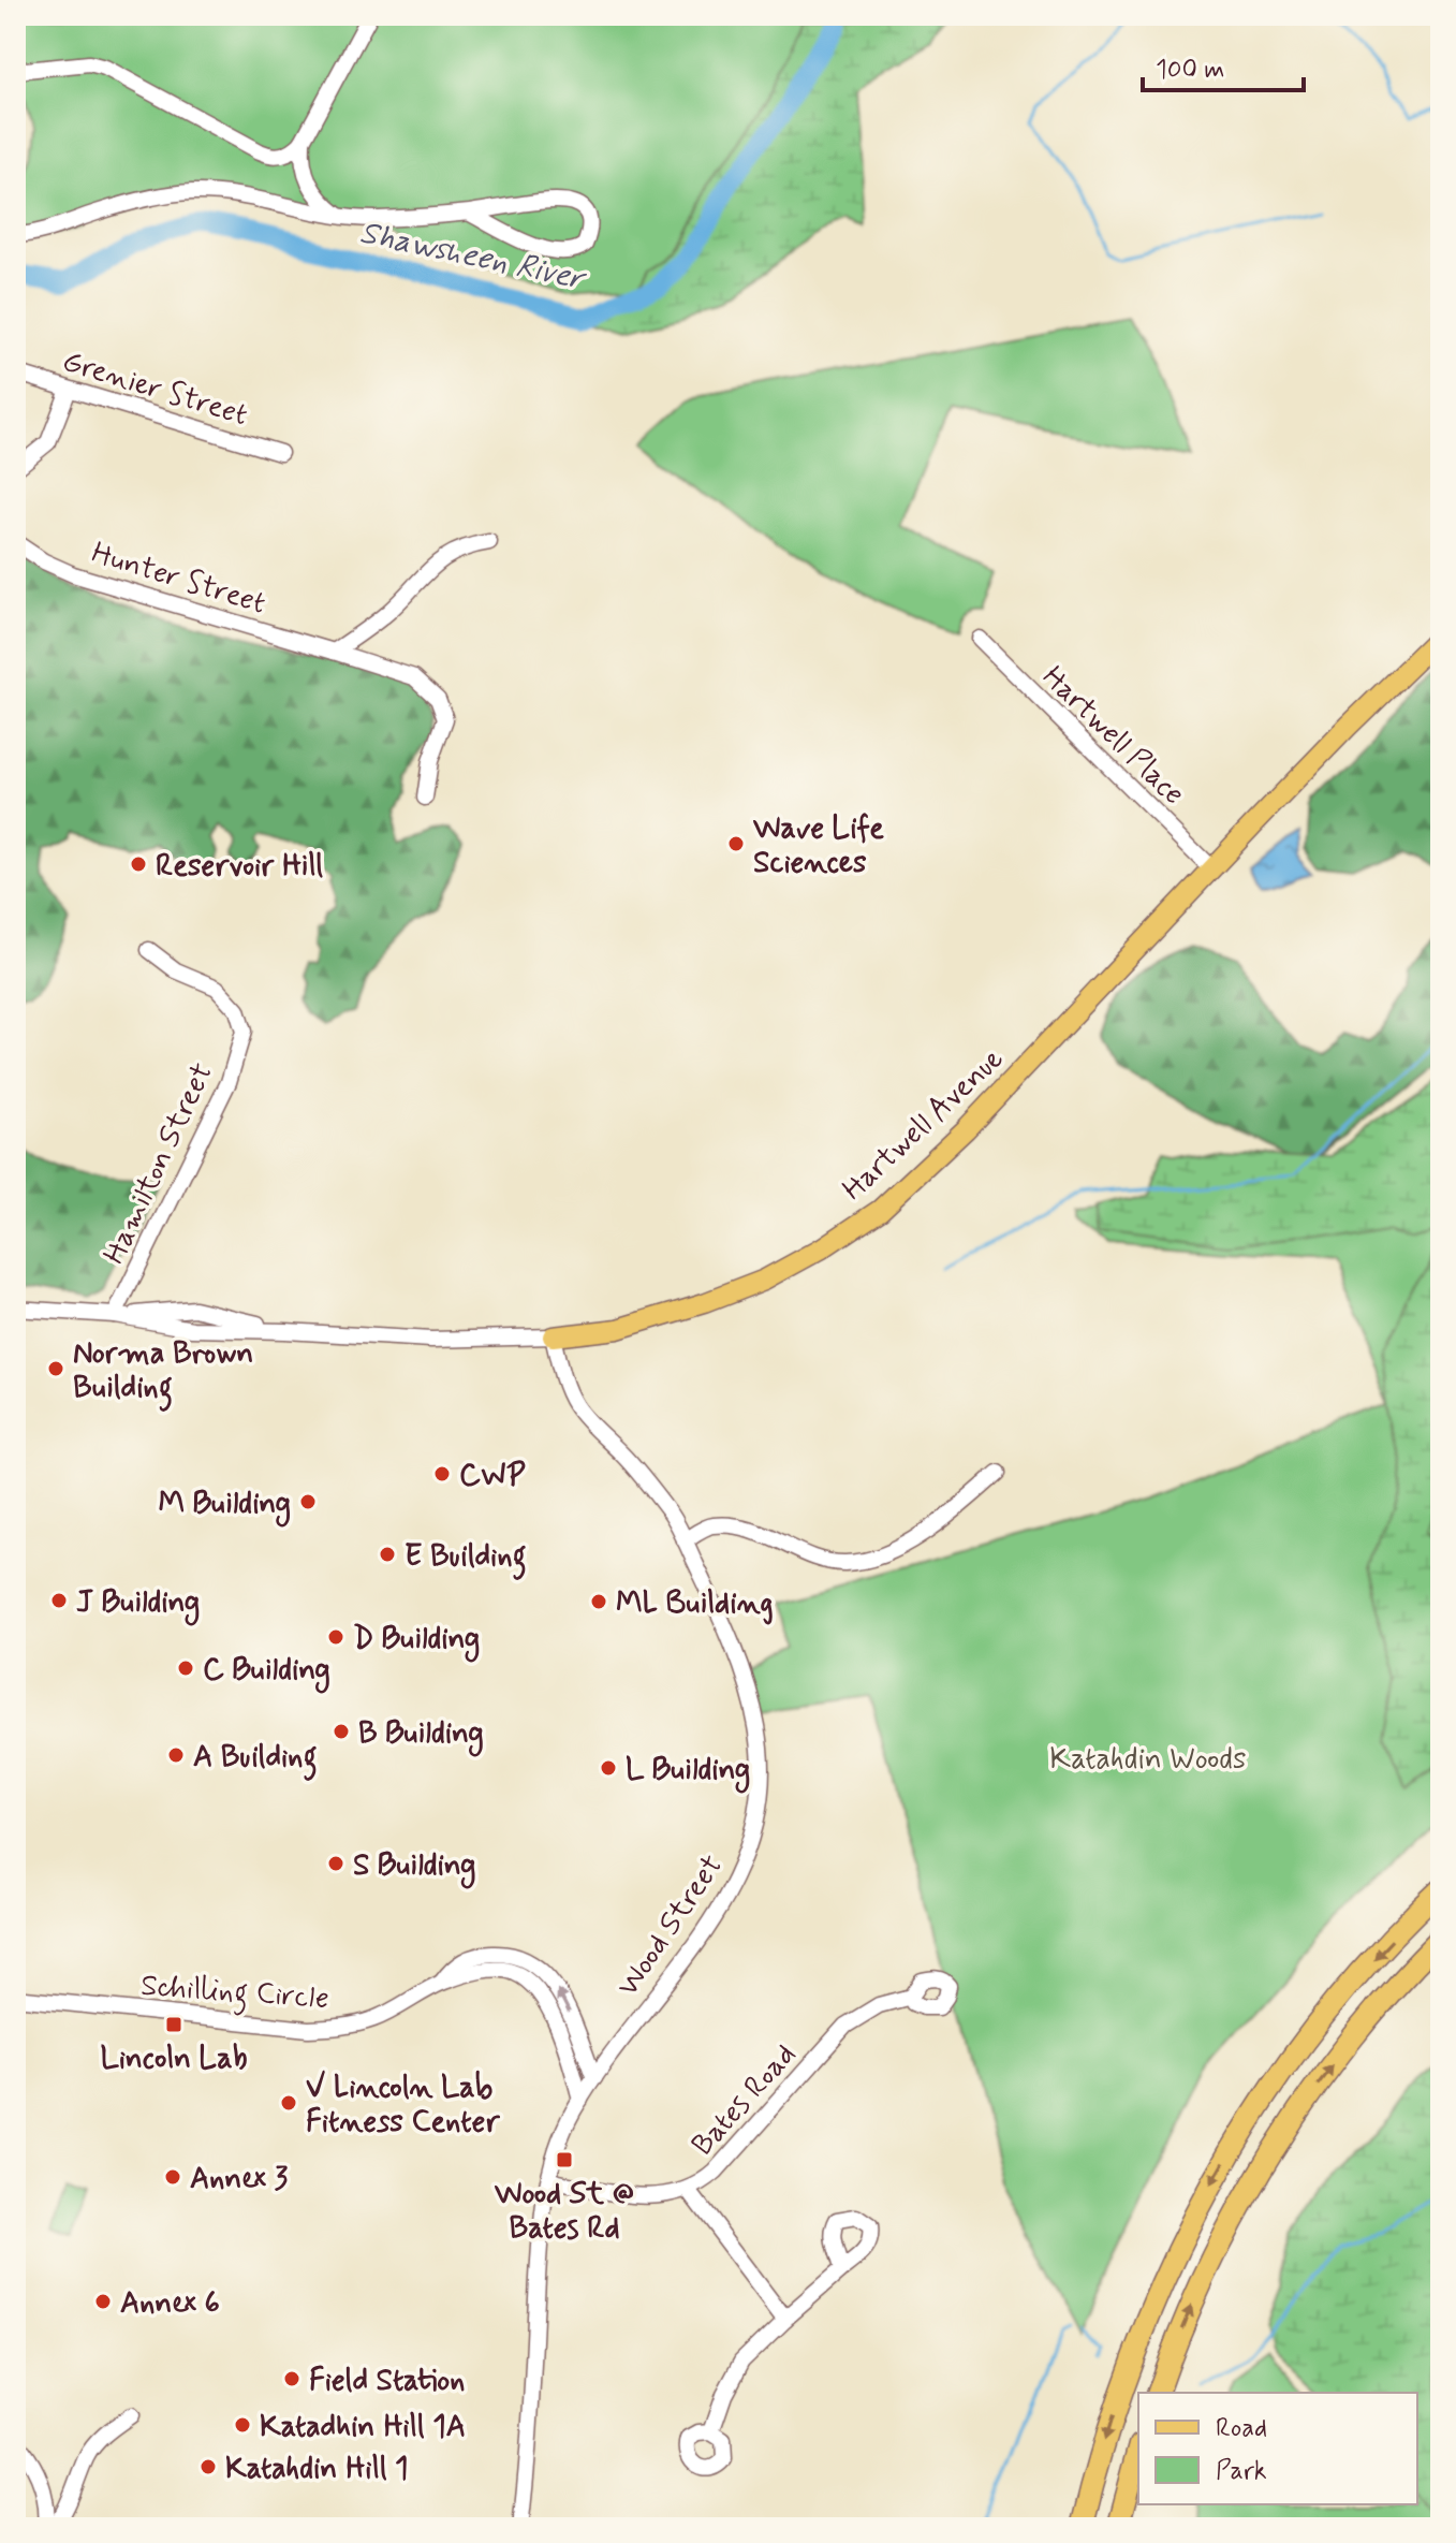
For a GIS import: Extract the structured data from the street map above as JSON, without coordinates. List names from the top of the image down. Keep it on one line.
{"streets":{"main road":["Hartwell Avenue"],"street":["Grenier Street","Hunter Street","Hartwell Place","Hamilton Street","Wood Street","Schilling Circle","Bates Road"]},"crossings":[["Hartwell Place","Hartwell Avenue"],["Hartwell Avenue","Hamilton Street"],["Hartwell Avenue","Wood Street"],["Wood Street","Schilling Circle"],["Wood Street","Bates Road"]],"water":["Shawsheen River"],"parks":["Katahdin Woods"],"places":{"other":["Wave Life Sciences","Reservoir Hill","Norma Brown Building","CWP","M Building","E Building","J Building","ML Building","D Building","C Building","B Building","A Building","L Building","S Building","V Lincoln Lab Fitness Center","Annex 3","Annex 6","Field Station","Katadhin Hill 1A","Katahdin Hill 1"],"transit":["Lincoln Lab","Wood St @ Bates Rd"]},"legend":["Road","Park"],"scale_bar":"100 m"}
